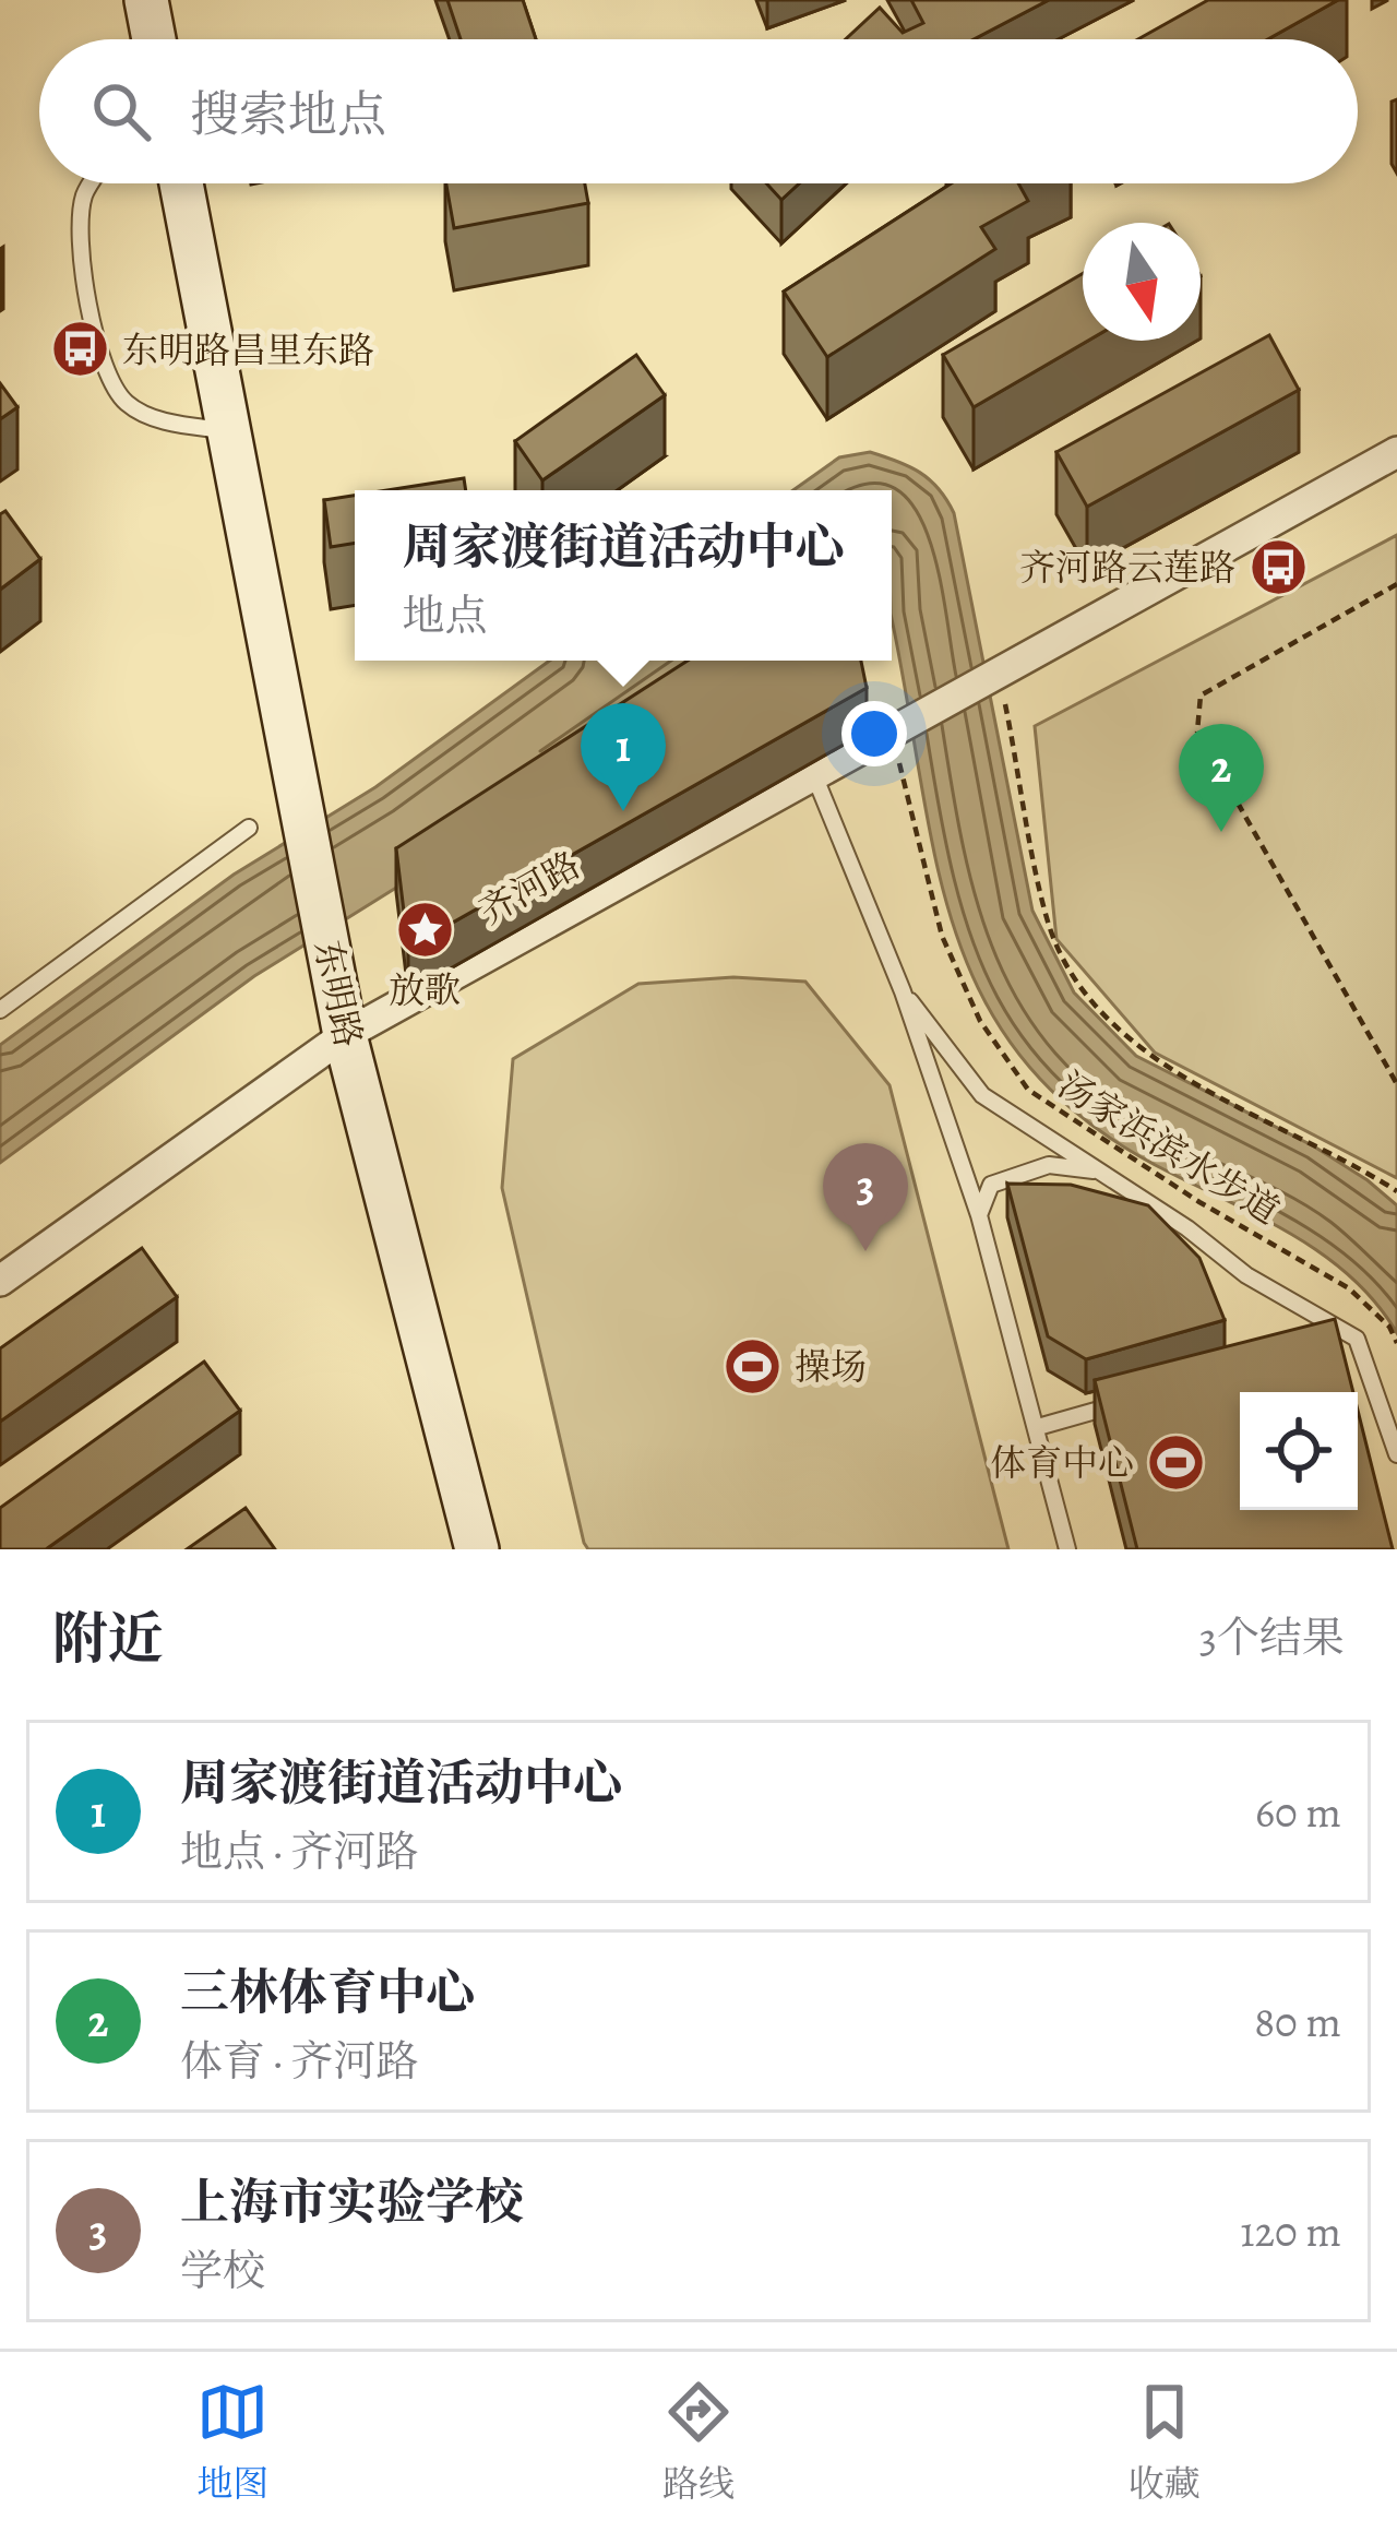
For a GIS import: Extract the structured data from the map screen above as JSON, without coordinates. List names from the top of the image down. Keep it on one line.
{"streets":{"main road":["东明路"],"street":["齐河路"],"path":["汤家浜滨水步道"]},"crossings":[["齐河路","东明路"],["齐河路","汤家浜滨水步道"]],"places":{"bus stop":["东明路昌里东路","齐河路云莲路"],"place":["放歌"],"sports":["操场","体育中心"]},"north":"bottom","page":{"search":"搜索地点","popup":["周家渡街道活动中心","地点"],"pins":["1","2","3"],"heading":["附近","3个结果"],"list":[{"mark":"1","name":"周家渡街道活动中心","note":"地点 · 齐河路","value":"60 m"},{"mark":"2","name":"三林体育中心","note":"体育 · 齐河路","value":"80 m"},{"mark":"3","name":"上海市实验学校","note":"学校","value":"120 m"}],"nav":["地图","路线","收藏"]}}
